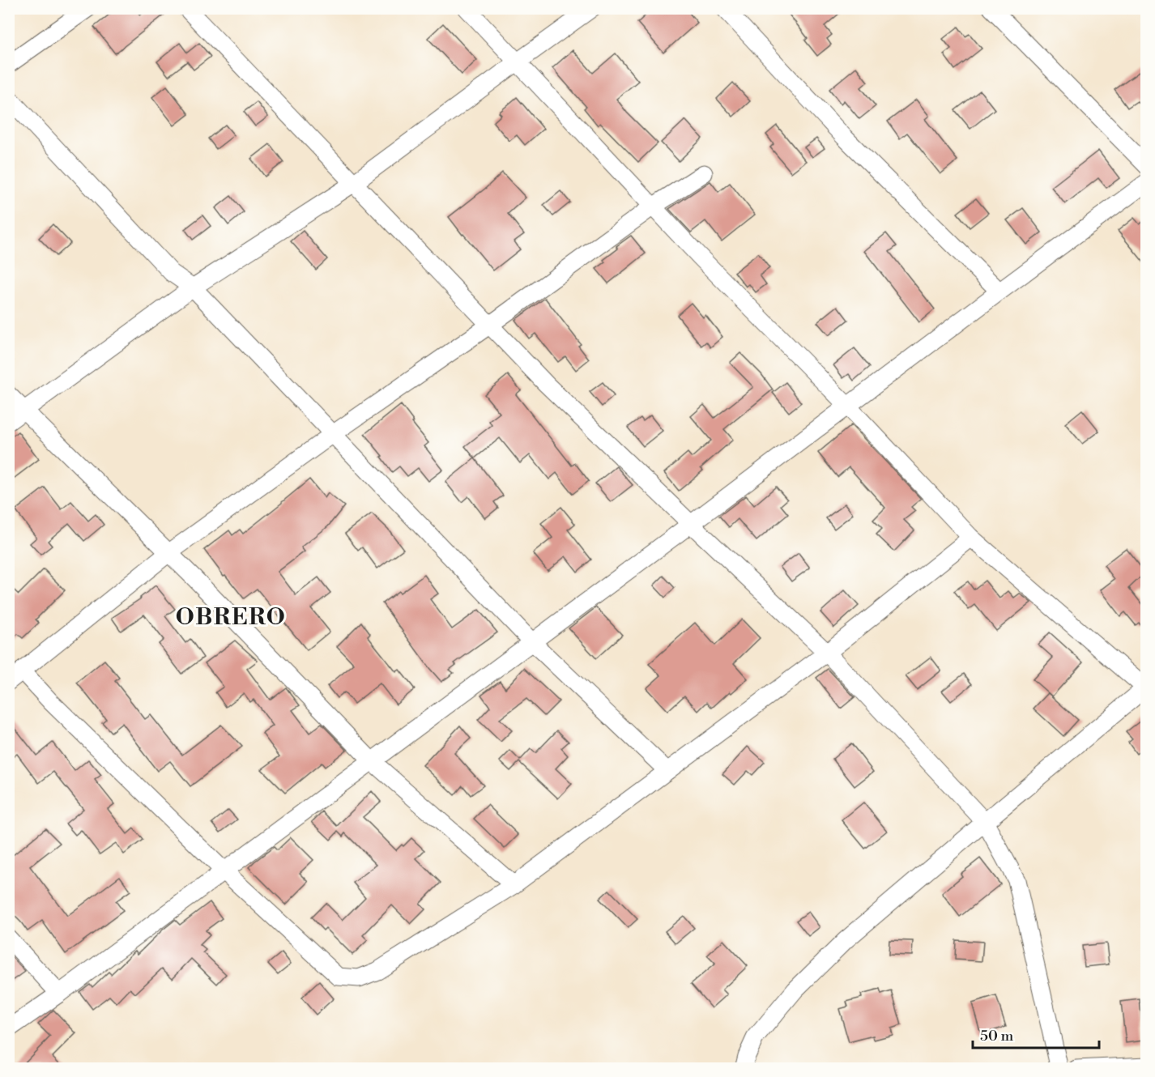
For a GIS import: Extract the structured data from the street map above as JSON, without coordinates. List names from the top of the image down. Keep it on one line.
{"districts":["OBRERO"],"scale_bar":"50 m"}
